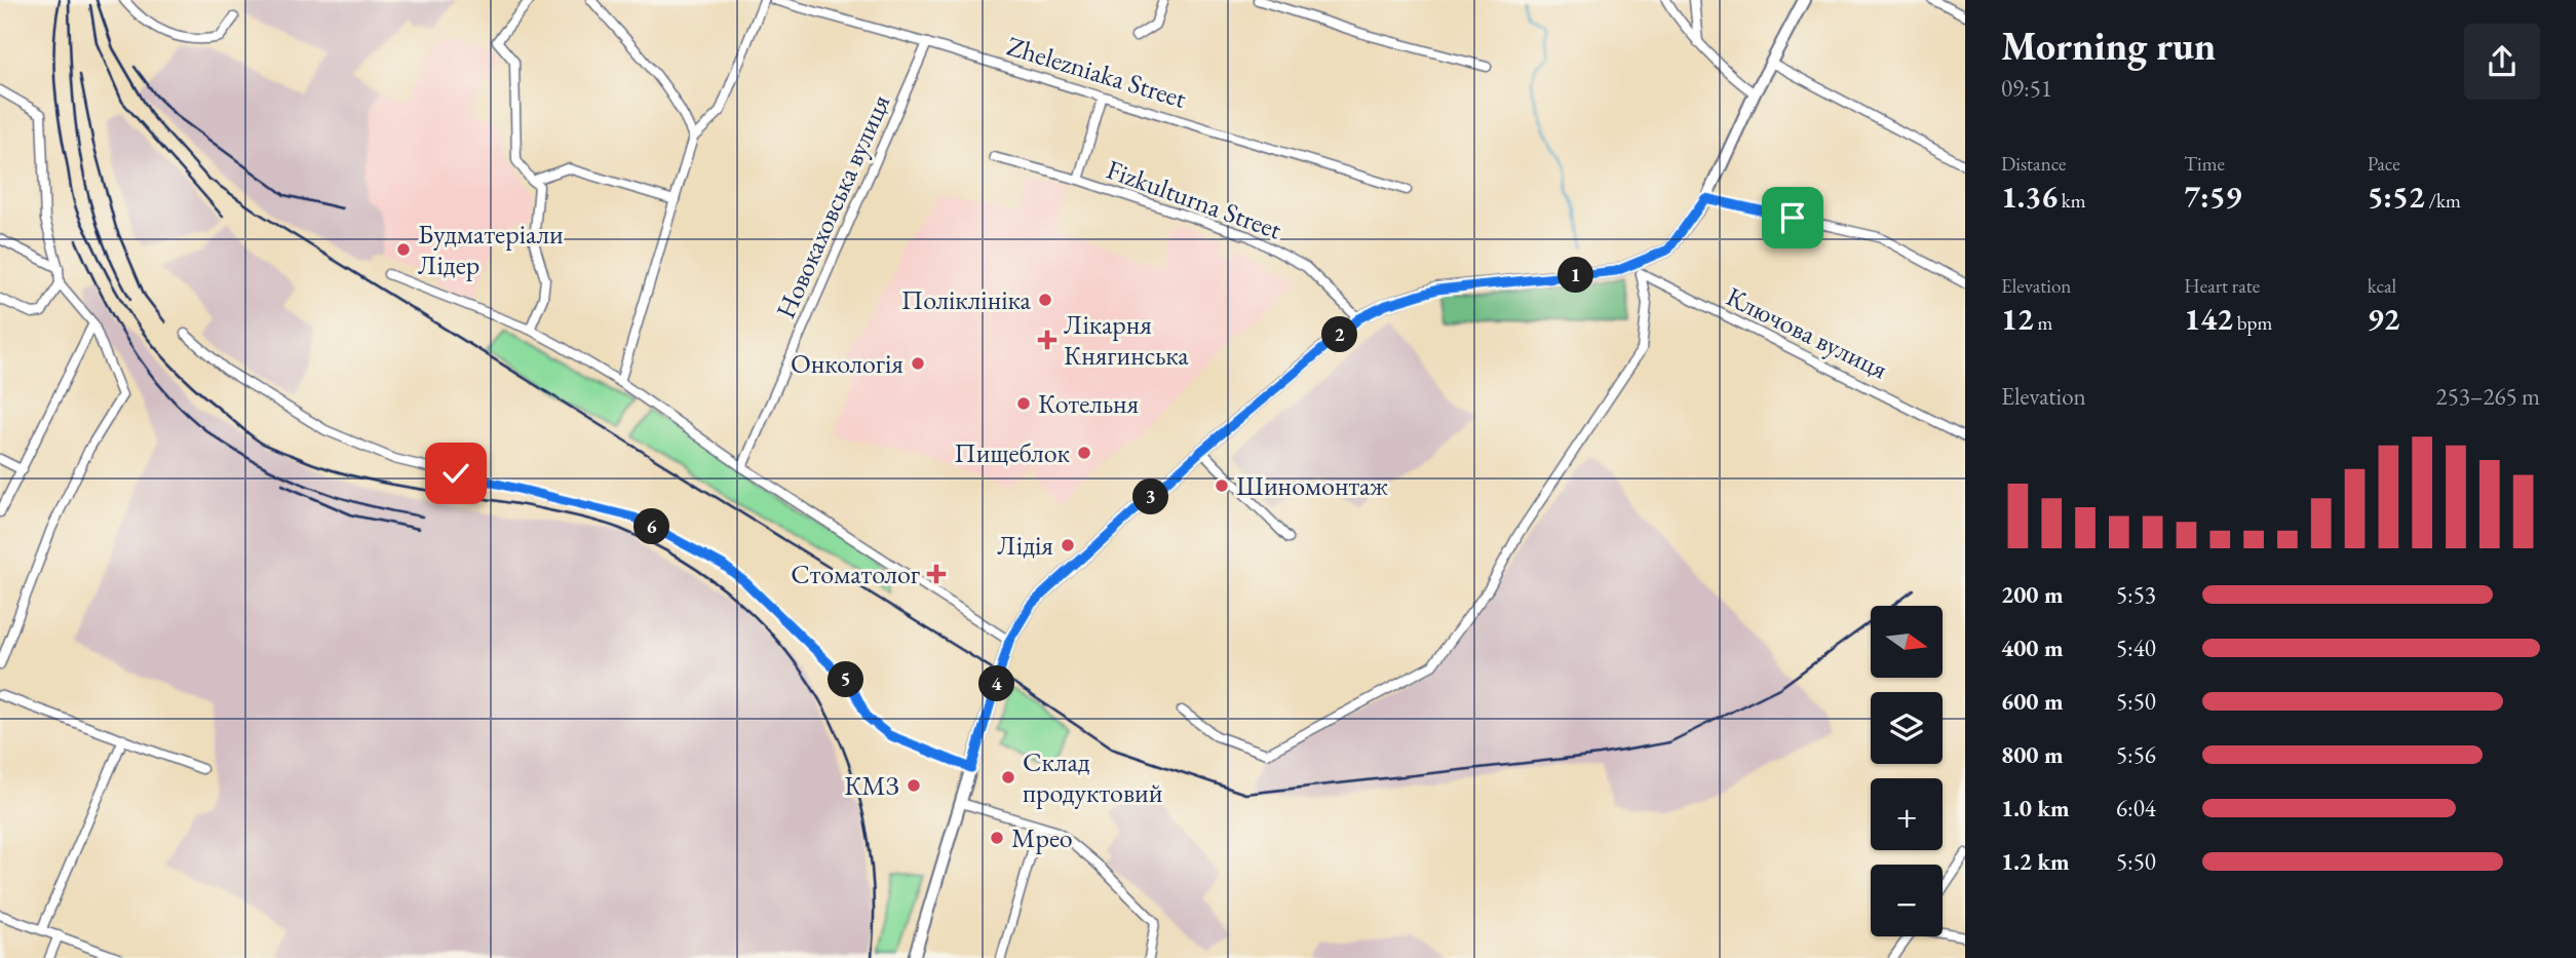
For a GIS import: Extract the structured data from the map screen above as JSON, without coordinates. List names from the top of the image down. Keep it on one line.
{"streets":{"street":["Zhelezniaka Street","Fizkulturna Street","Новокаховська вулиця","Ключова вулиця"]},"crossings":[["Zhelezniaka Street","Новокаховська вулиця"]],"places":{"other":["Будматеріали Лідер","Поліклініка","Онкологія","Котельня","Пищеблок","Шиномонтаж","Лідія","Склад продуктовий","КМЗ","Мрео"],"health":["Лікарня Княгинська","Стоматолог"]},"north":"right","page":{"heading":["Morning run","09:51"],"stats":[["Distance","1.36 km"],["Time","7:59"],["Pace","5:52 /km"],["Elevation","12 m"],["Heart rate","142 bpm"],["kcal","92"]],"pins":["1","2","3","6","5","4"],"chart":["Elevation","253–265 m"],"list":[{"name":"200 m","note":"5:53"},{"name":"400 m","note":"5:40"},{"name":"600 m","note":"5:50"},{"name":"800 m","note":"5:56"},{"name":"1.0 km","note":"6:04"},{"name":"1.2 km","note":"5:50"}],"map_buttons":["+","−"]}}
